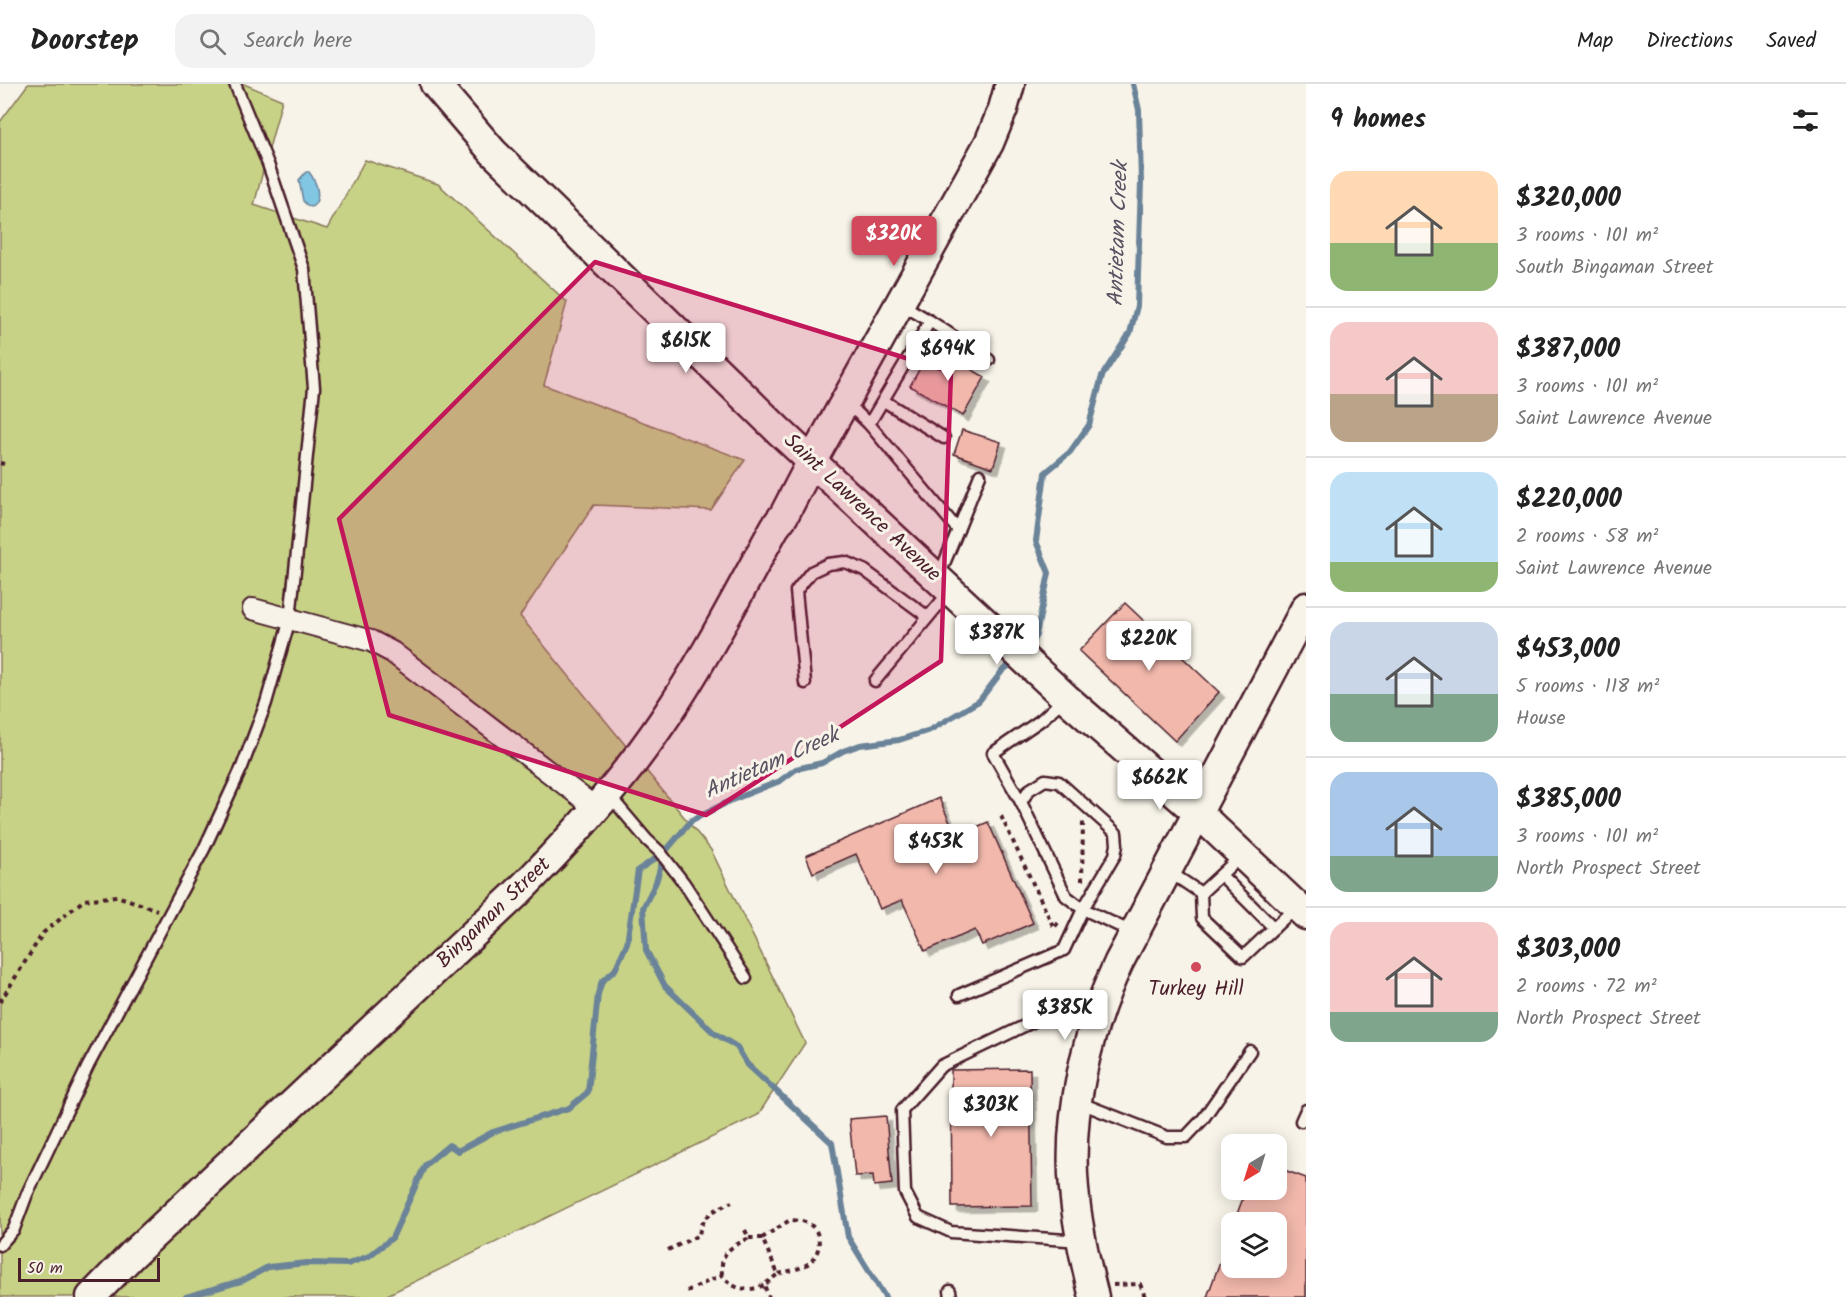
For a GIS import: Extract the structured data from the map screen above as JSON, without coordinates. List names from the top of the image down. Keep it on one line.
{"streets":{"street":["Saint Lawrence Avenue","Bingaman Street"]},"crossings":[["Saint Lawrence Avenue","Bingaman Street"]],"water":["Antietam Creek"],"places":["Turkey Hill"],"scale_bar":"50 m","north":"bottom left","page":{"header":"Doorstep","search":"Search here","nav":["Map","Directions","Saved"],"heading":"9 homes","list":[{"name":"$320,000","note":"3 rooms · 101 m² · South Bingaman Street"},{"name":"$387,000","note":"3 rooms · 101 m² · Saint Lawrence Avenue"},{"name":"$220,000","note":"2 rooms · 58 m² · Saint Lawrence Avenue"},{"name":"$453,000","note":"5 rooms · 118 m² · House"},{"name":"$385,000","note":"3 rooms · 101 m² · North Prospect Street"},{"name":"$303,000","note":"2 rooms · 72 m² · North Prospect Street"}],"price":["$320K","$615K","$694K","$387K","$220K","$662K","$453K","$385K","$303K"],"scale":"50 m"}}
